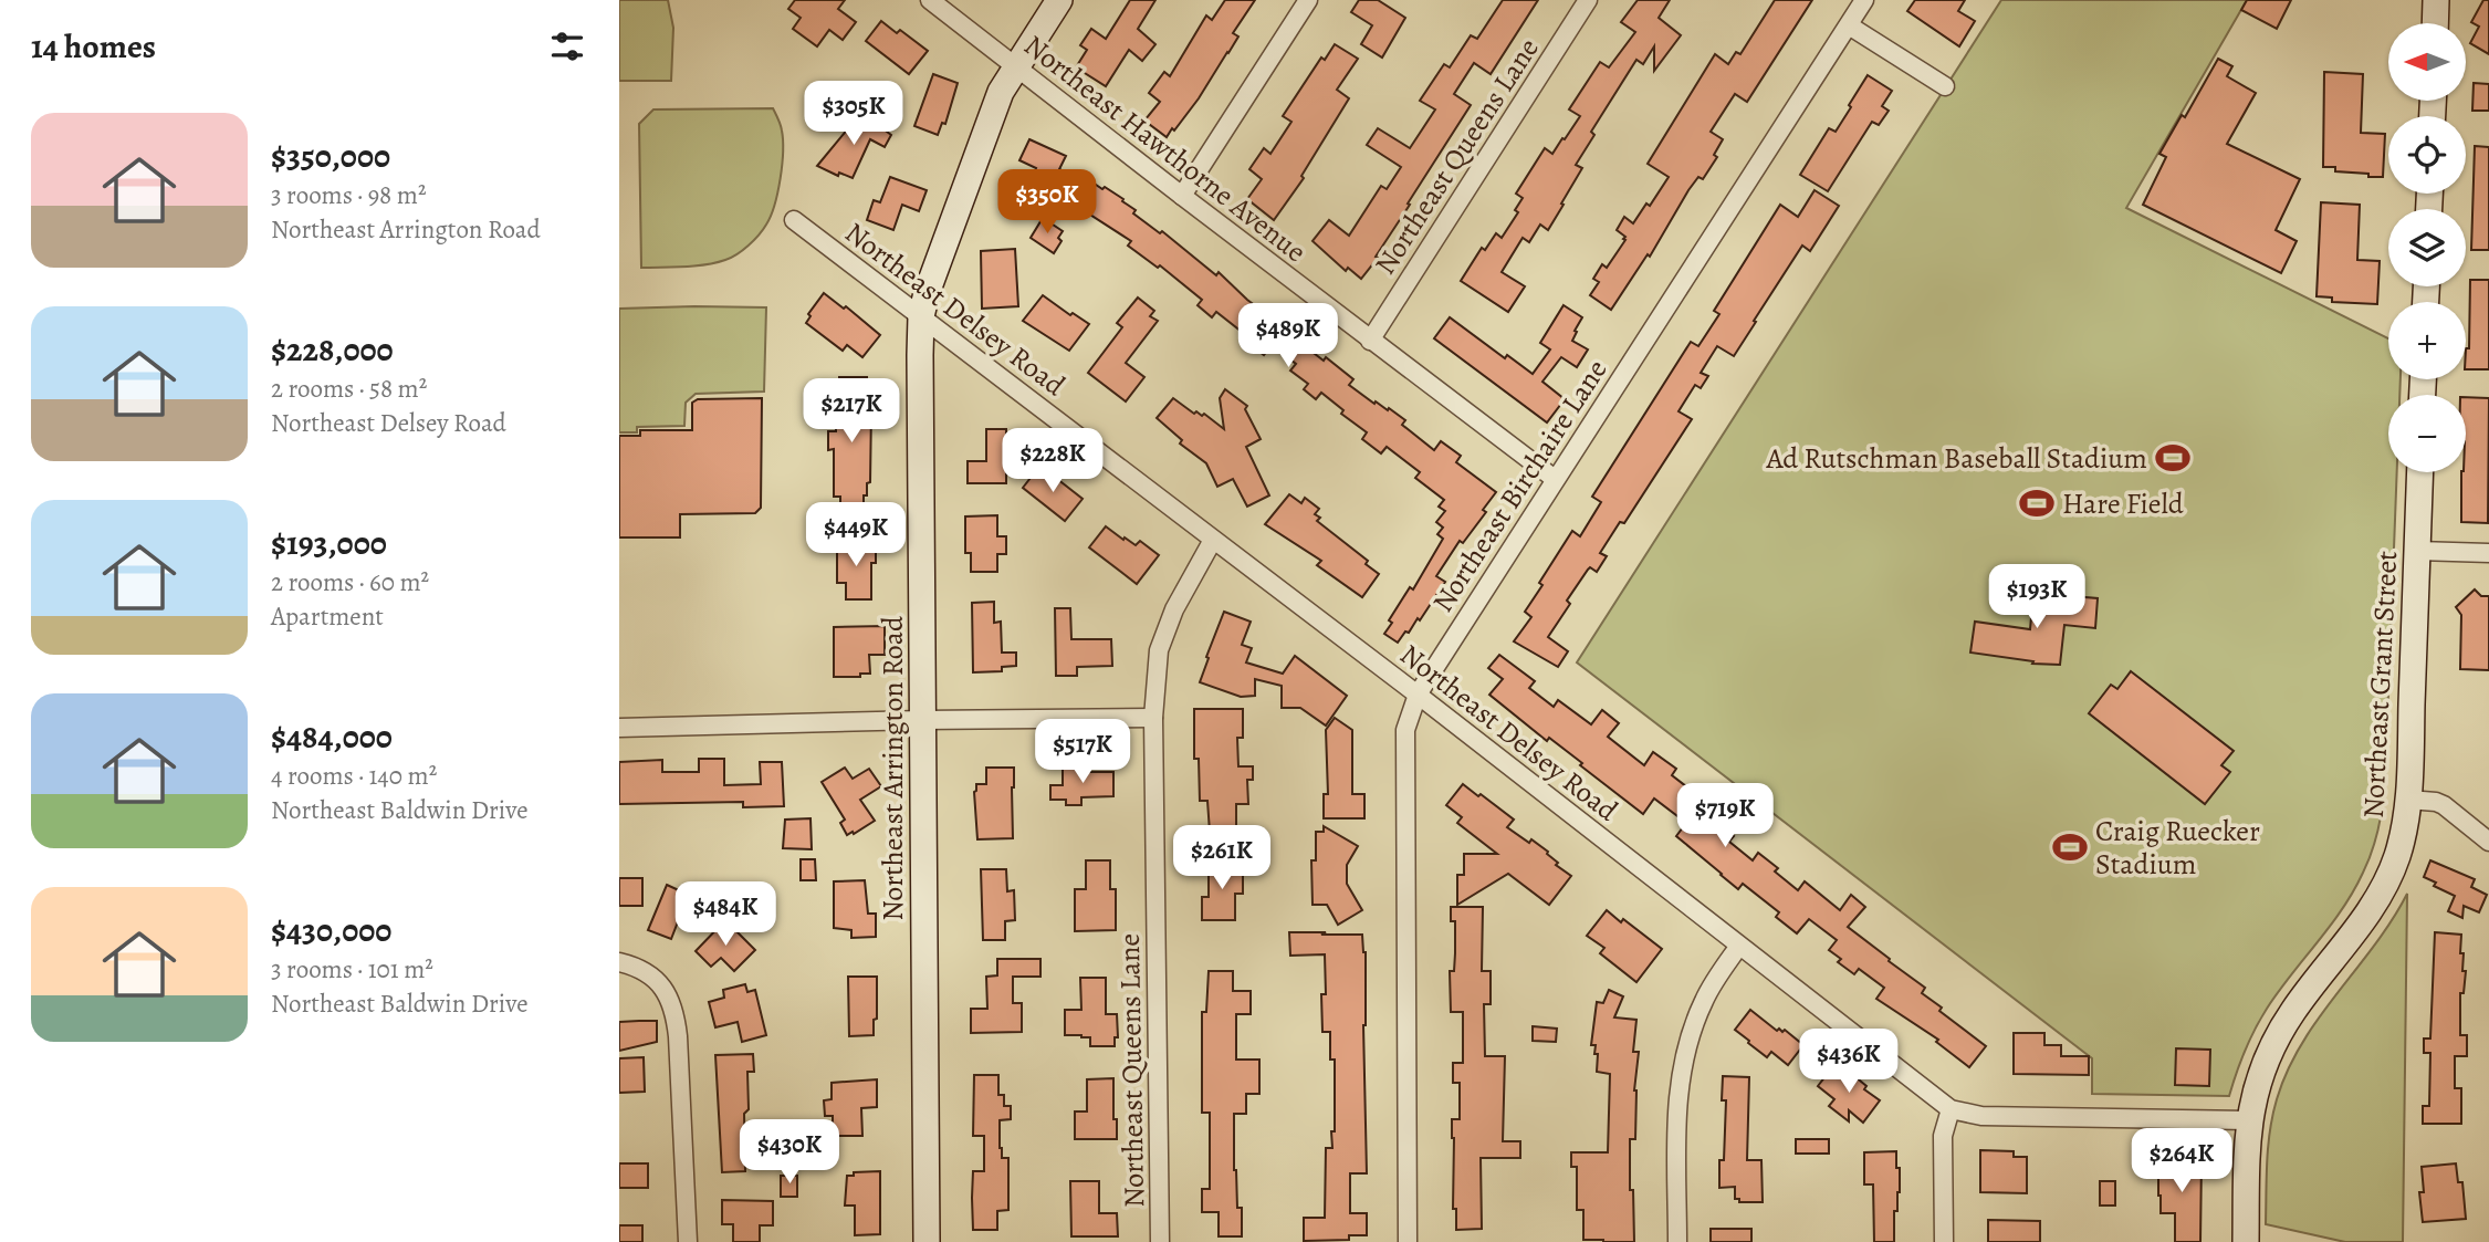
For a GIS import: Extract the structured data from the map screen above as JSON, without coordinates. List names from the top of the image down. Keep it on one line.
{"streets":{"street":["Northeast Hawthorne Avenue","Northeast Queens Lane","Northeast Delsey Road","Northeast Birchaire Lane","Northeast Grant Street","Northeast Arrington Road"]},"crossings":[["Northeast Hawthorne Avenue","Northeast Queens Lane"],["Northeast Hawthorne Avenue","Northeast Birchaire Lane"],["Northeast Hawthorne Avenue","Northeast Arrington Road"],["Northeast Queens Lane","Northeast Delsey Road"],["Northeast Delsey Road","Northeast Birchaire Lane"],["Northeast Delsey Road","Northeast Grant Street"],["Northeast Delsey Road","Northeast Arrington Road"]],"places":{"sports":["Ad Rutschman Baseball Stadium","Hare Field","Craig Ruecker Stadium"]},"north":"left","page":{"heading":"14 homes","map_buttons":["+","−"],"price":["$305K","$350K","$489K","$217K","$228K","$449K","$193K","$517K","$719K","$261K","$484K","$436K","$430K","$264K"],"list":[{"name":"$350,000","note":"3 rooms · 98 m² · Northeast Arrington Road"},{"name":"$228,000","note":"2 rooms · 58 m² · Northeast Delsey Road"},{"name":"$193,000","note":"2 rooms · 60 m² · Apartment"},{"name":"$484,000","note":"4 rooms · 140 m² · Northeast Baldwin Drive"},{"name":"$430,000","note":"3 rooms · 101 m² · Northeast Baldwin Drive"}]}}
